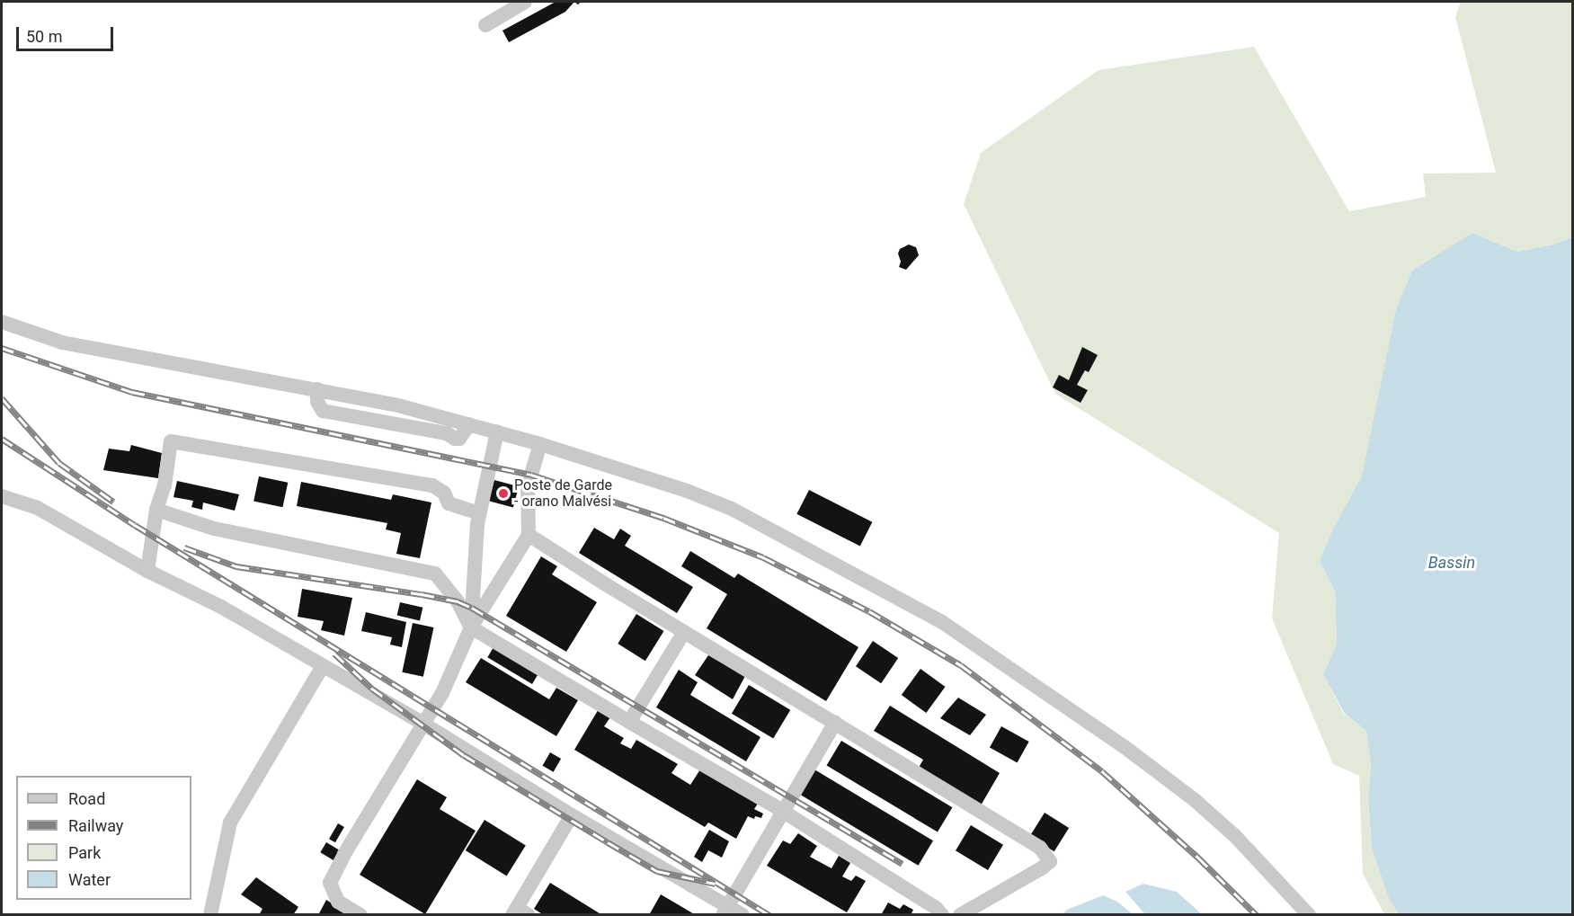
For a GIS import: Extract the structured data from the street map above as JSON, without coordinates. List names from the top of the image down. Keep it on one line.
{"water":["Bassin"],"places":["Poste de Garde - orano Malvési"],"legend":["Road","Railway","Park","Water"],"scale_bar":"50 m"}
